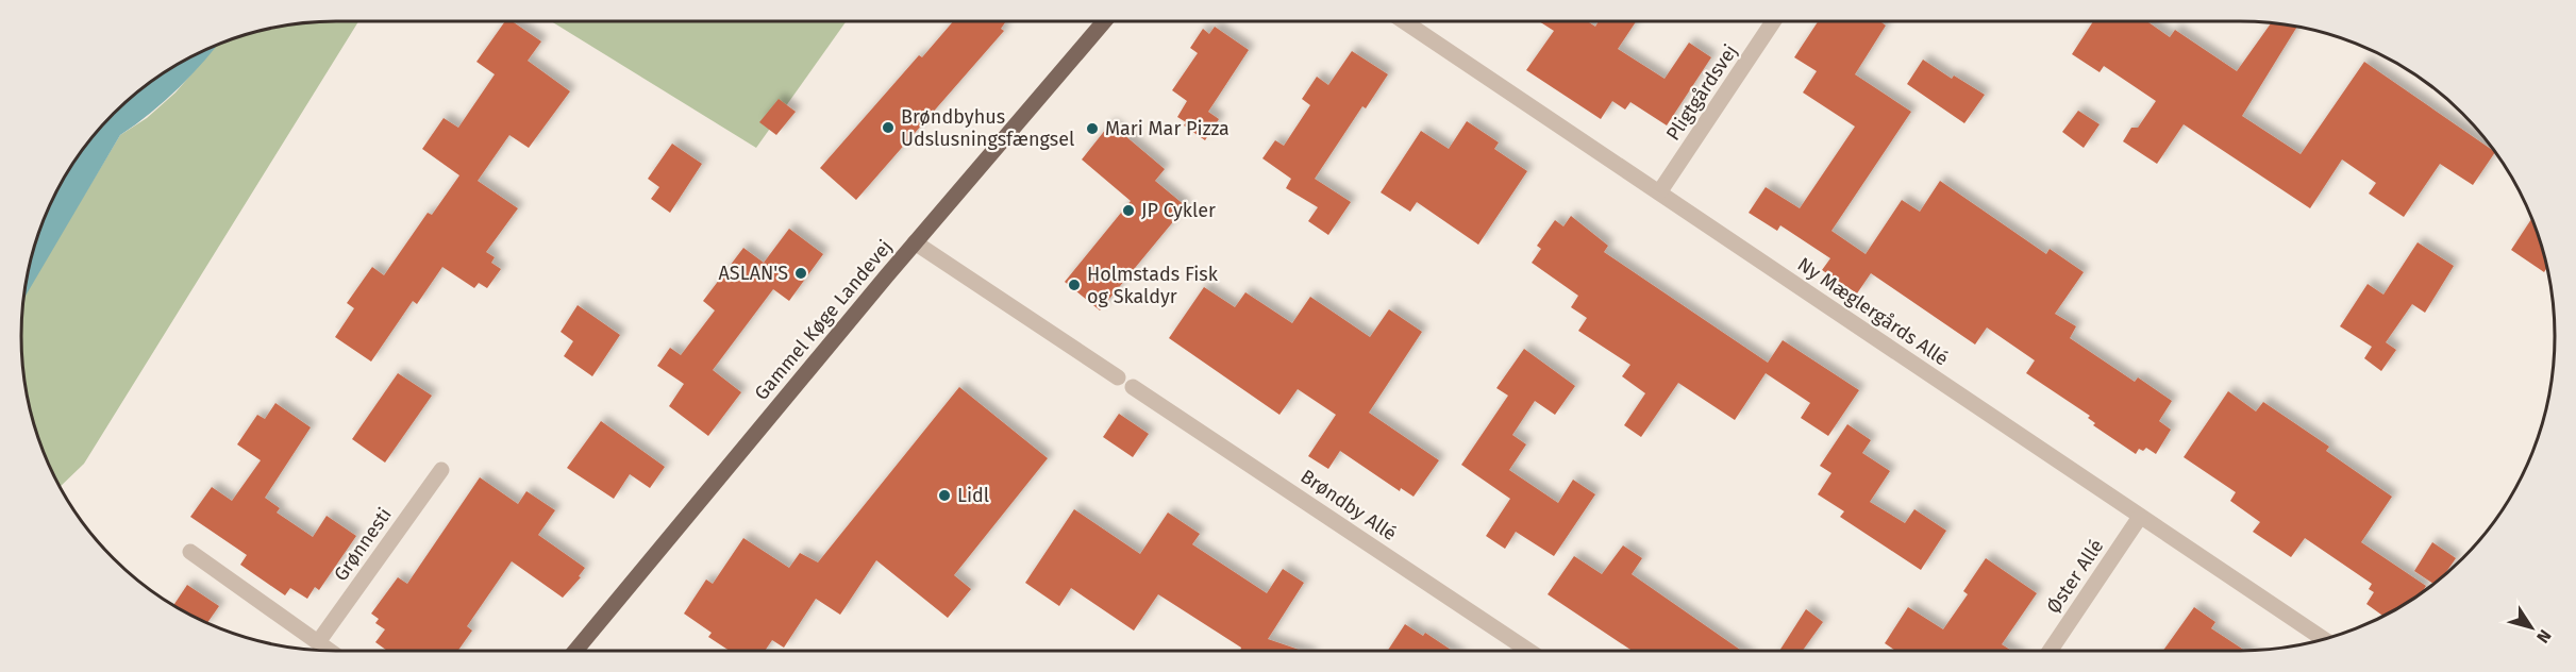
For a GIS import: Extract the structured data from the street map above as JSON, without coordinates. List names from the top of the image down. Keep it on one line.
{"streets":{"main road":["Gammel Køge Landevej"],"street":["Pligtgårdsvej","Ny Mæglergårds Allé","Brøndby Allé","Grønnesti","Øster Allé"]},"crossings":[["Pligtgårdsvej","Ny Mæglergårds Allé"],["Ny Mæglergårds Allé","Øster Allé"]],"places":["Brøndbyhus Udslusningsfængsel","Mari Mar Pizza","JP Cykler","ASLAN'S","Holmstads Fisk og Skaldyr","Lidl"],"north":"bottom right"}
